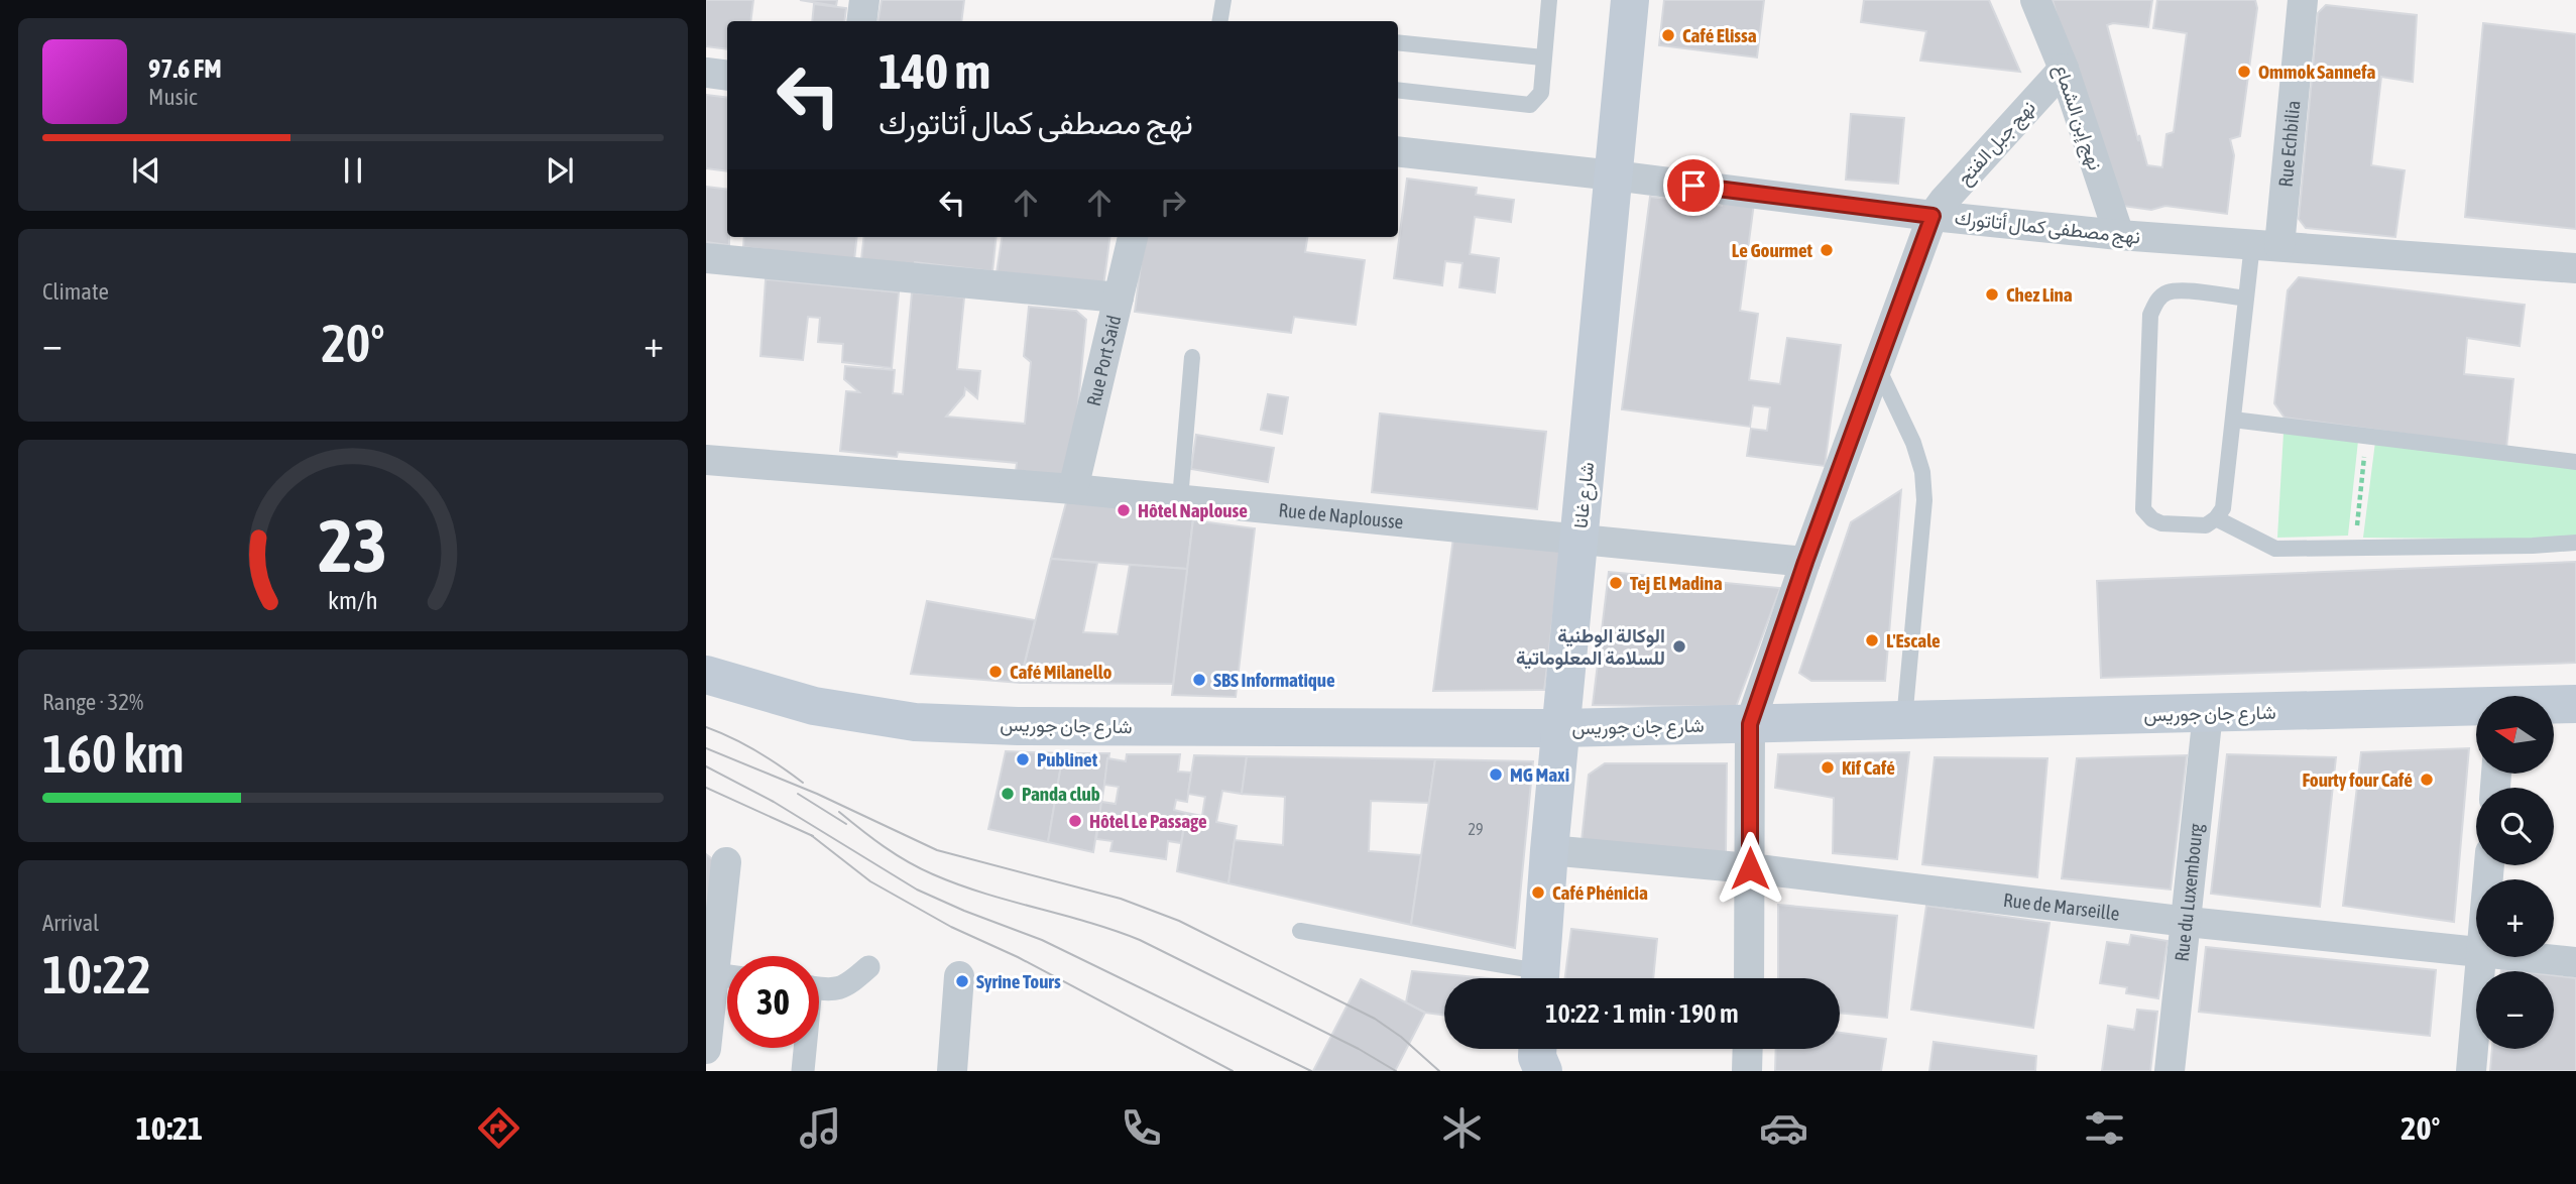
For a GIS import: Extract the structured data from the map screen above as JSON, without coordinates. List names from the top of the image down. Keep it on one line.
{"streets":{"main road":["شارع غانا","شارع جان جوريس"],"street":["نهج إبن الشماع","نهج جبل الفتح","Rue Echbilia","نهج مصطفى كمال أتاتورك","Rue Port Said","Rue de Naplousse","Rue du Luxembourg","Rue de Marseille"]},"crossings":[["نهج إبن الشماع","نهج جبل الفتح"],["نهج إبن الشماع","نهج مصطفى كمال أتاتورك"],["نهج جبل الفتح","نهج مصطفى كمال أتاتورك"],["نهج جبل الفتح","Rue de Naplousse"],["نهج جبل الفتح","شارع جان جوريس"],["نهج جبل الفتح","Rue de Marseille"],["Rue Echbilia","نهج مصطفى كمال أتاتورك"],["نهج مصطفى كمال أتاتورك","شارع غانا"],["Rue Port Said","Rue de Naplousse"],["شارع غانا","Rue de Naplousse"],["شارع غانا","شارع جان جوريس"],["شارع غانا","Rue de Marseille"],["شارع جان جوريس","Rue du Luxembourg"],["Rue du Luxembourg","Rue de Marseille"]],"places":["Café Elissa","Ommok Sannefa","Le Gourmet","Chez Lina","Hôtel Naplouse","Tej El Madina","L'Escale","الوكالة الوطنية للسلامة المعلوماتية","Café Milanello","SBS Informatique","Publinet","Kif Café","MG Maxi","Fourty four Café","Panda club","Hôtel Le Passage","Café Phénicia","Syrine Tours"],"house_numbers":["29"],"north":"left","page":{"turn":["140 m","نهج مصطفى كمال أتاتورك"],"song":["97.6 FM","Music"],"tile":["Climate",["Range · 32%","160 km"],["Arrival","10:22"]],"heat":["−","20°","+"],"map_buttons":["+","−"],"limit":"30","trip":"10:22 · 1 min · 190 m","tabs":["10:21","20°"],"gauge":["23","km/h"]}}
